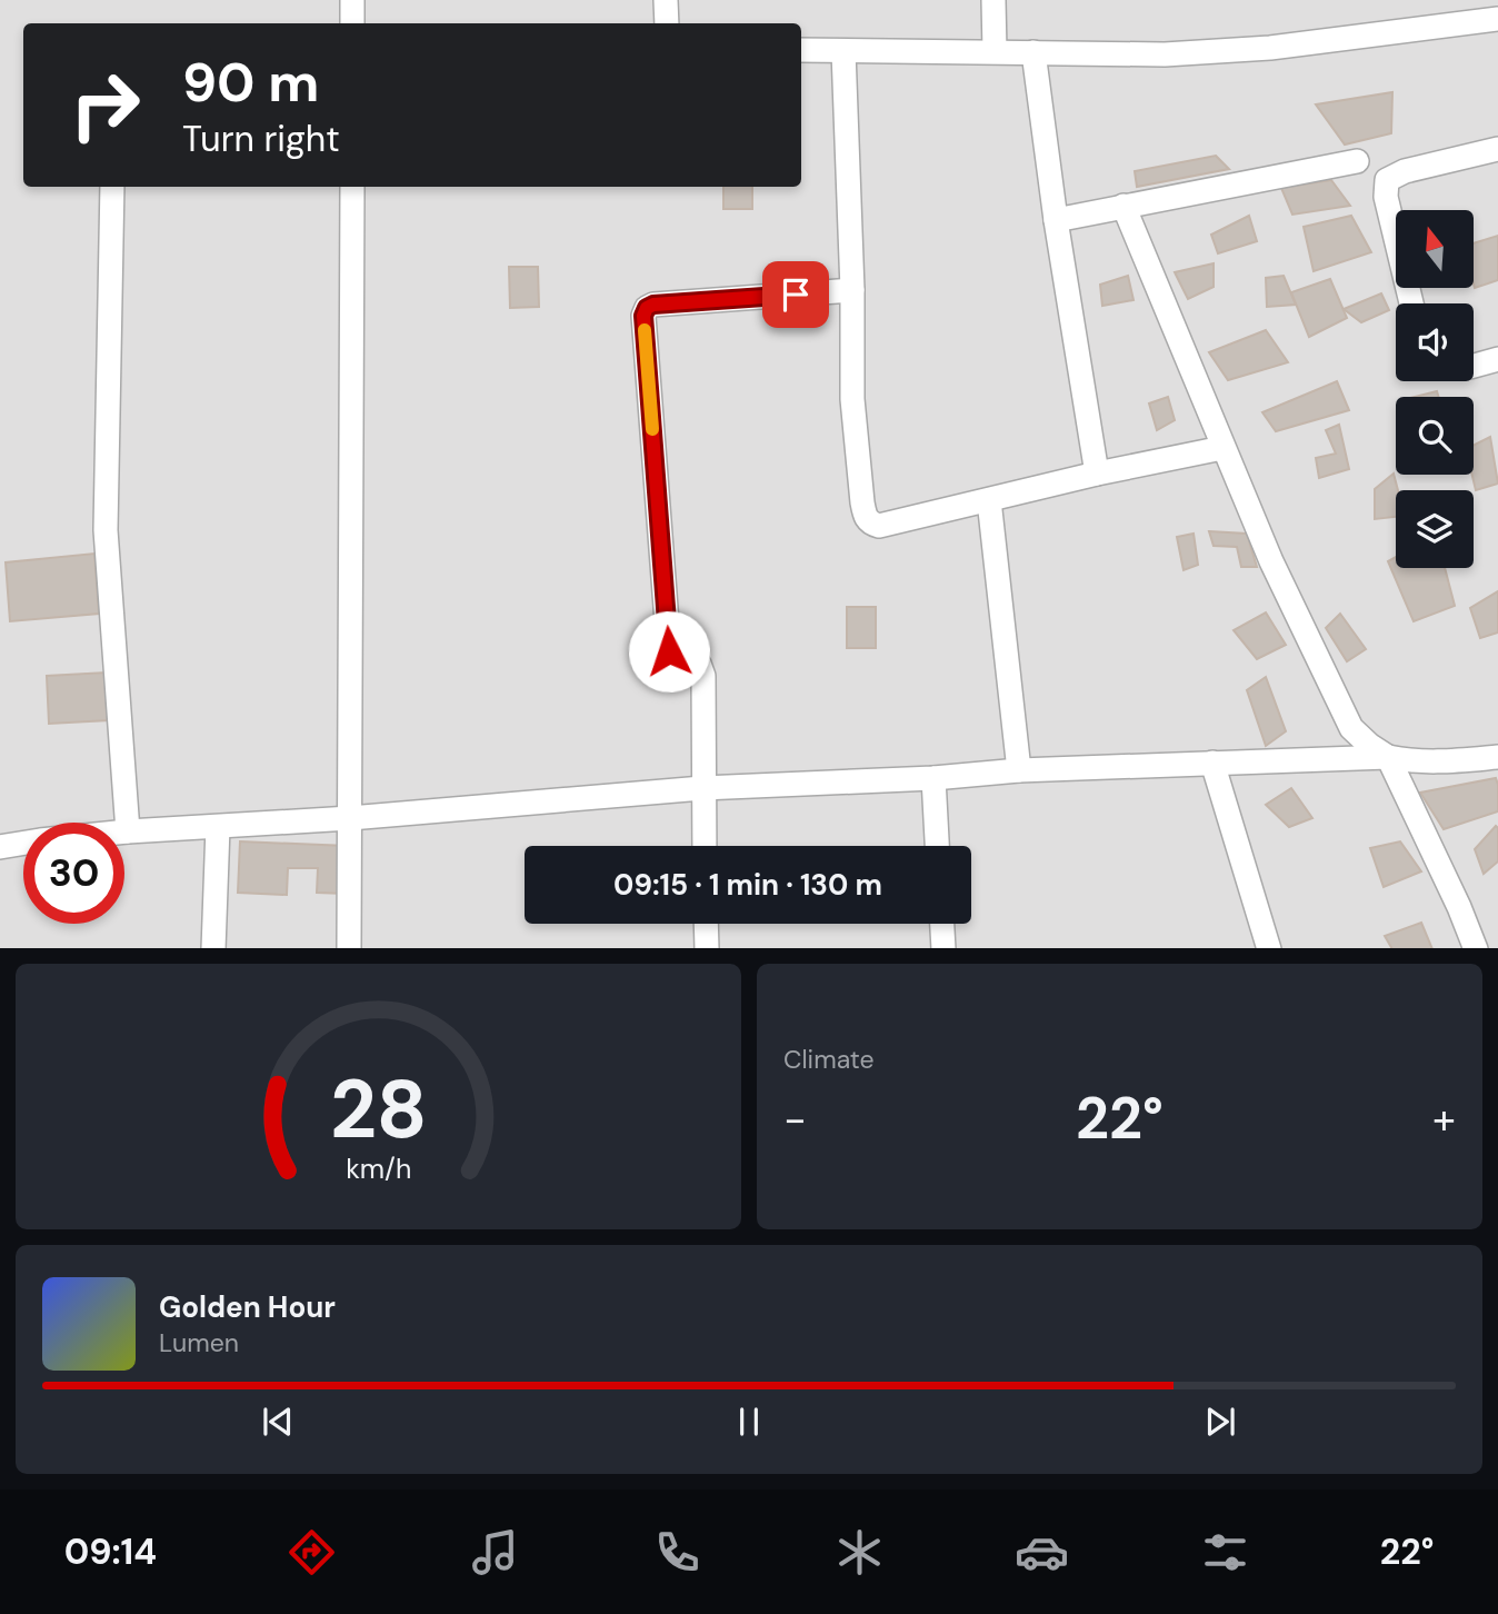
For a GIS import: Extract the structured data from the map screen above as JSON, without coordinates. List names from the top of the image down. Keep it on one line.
{"north":"top","page":{"turn":["90 m","Turn right"],"limit":"30","trip":"09:15 · 1 min · 130 m","tile":"Climate","heat":["−","22°","+"],"song":["Golden Hour","Lumen"],"tabs":["09:14","22°"],"gauge":["28","km/h"]}}
